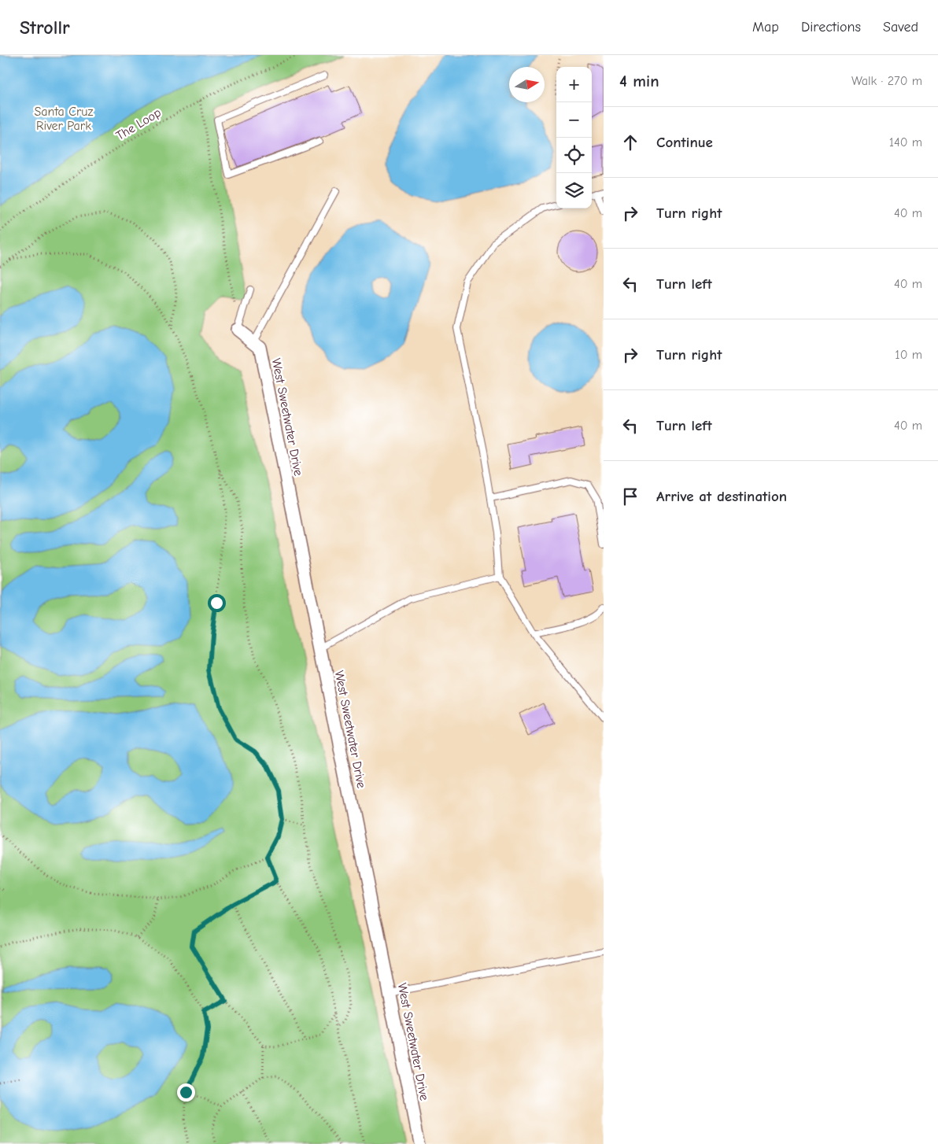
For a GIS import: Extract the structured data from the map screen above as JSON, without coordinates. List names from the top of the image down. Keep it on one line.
{"streets":{"street":["West Sweetwater Drive"],"path":["The Loop"]},"parks":["Santa Cruz River Park"],"north":"right","page":{"header":"Strollr","nav":["Map","Directions","Saved"],"heading":["4 min","Walk · 270 m"],"map_buttons":["+","−"],"list":[["Continue","140 m"],["Turn right","40 m"],["Turn left","40 m"],["Turn right","10 m"],["Turn left","40 m"],"Arrive at destination"]}}
